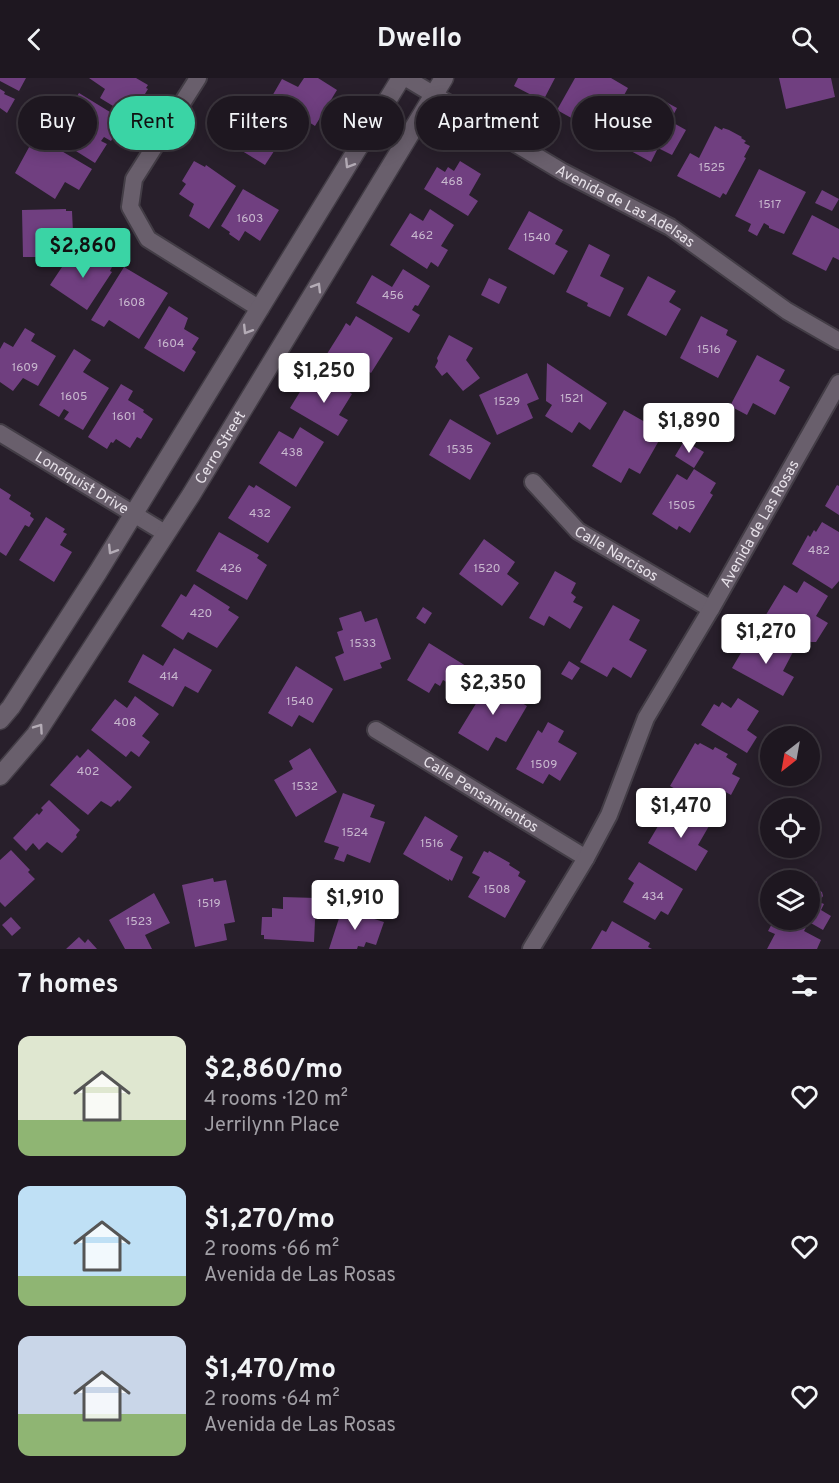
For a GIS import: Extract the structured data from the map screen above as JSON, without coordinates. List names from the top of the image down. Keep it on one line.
{"streets":{"street":["Avenida de Las Adelsas","Cerro Street","Londquist Drive","Avenida de Las Rosas","Calle Narcisos","Calle Pensamientos"]},"crossings":[["Avenida de Las Adelsas","Cerro Street"],["Cerro Street","Londquist Drive"],["Avenida de Las Rosas","Calle Narcisos"],["Avenida de Las Rosas","Calle Pensamientos"]],"house_numbers":["1525","468","1517","1603","462","1540","456","1608","1604","1516","1609","1605","1521","1529","1601","1535","438","1505","432","482","426","1520","420","1533","414","1540","408","1509","402","1532","1524","1516","1508","434","1519","1523"],"north":"bottom left","page":{"header":"Dwello","chip":["Buy","Rent","Filters","New","Apartment","House"],"price":["$2,860","$1,250","$1,890","$1,270","$2,350","$1,470","$1,910"],"heading":"7 homes","list":[{"name":"$2,860/mo","note":"4 rooms · 120 m² · Jerrilynn Place"},{"name":"$1,270/mo","note":"2 rooms · 66 m² · Avenida de Las Rosas"},{"name":"$1,470/mo","note":"2 rooms · 64 m² · Avenida de Las Rosas"}]}}
